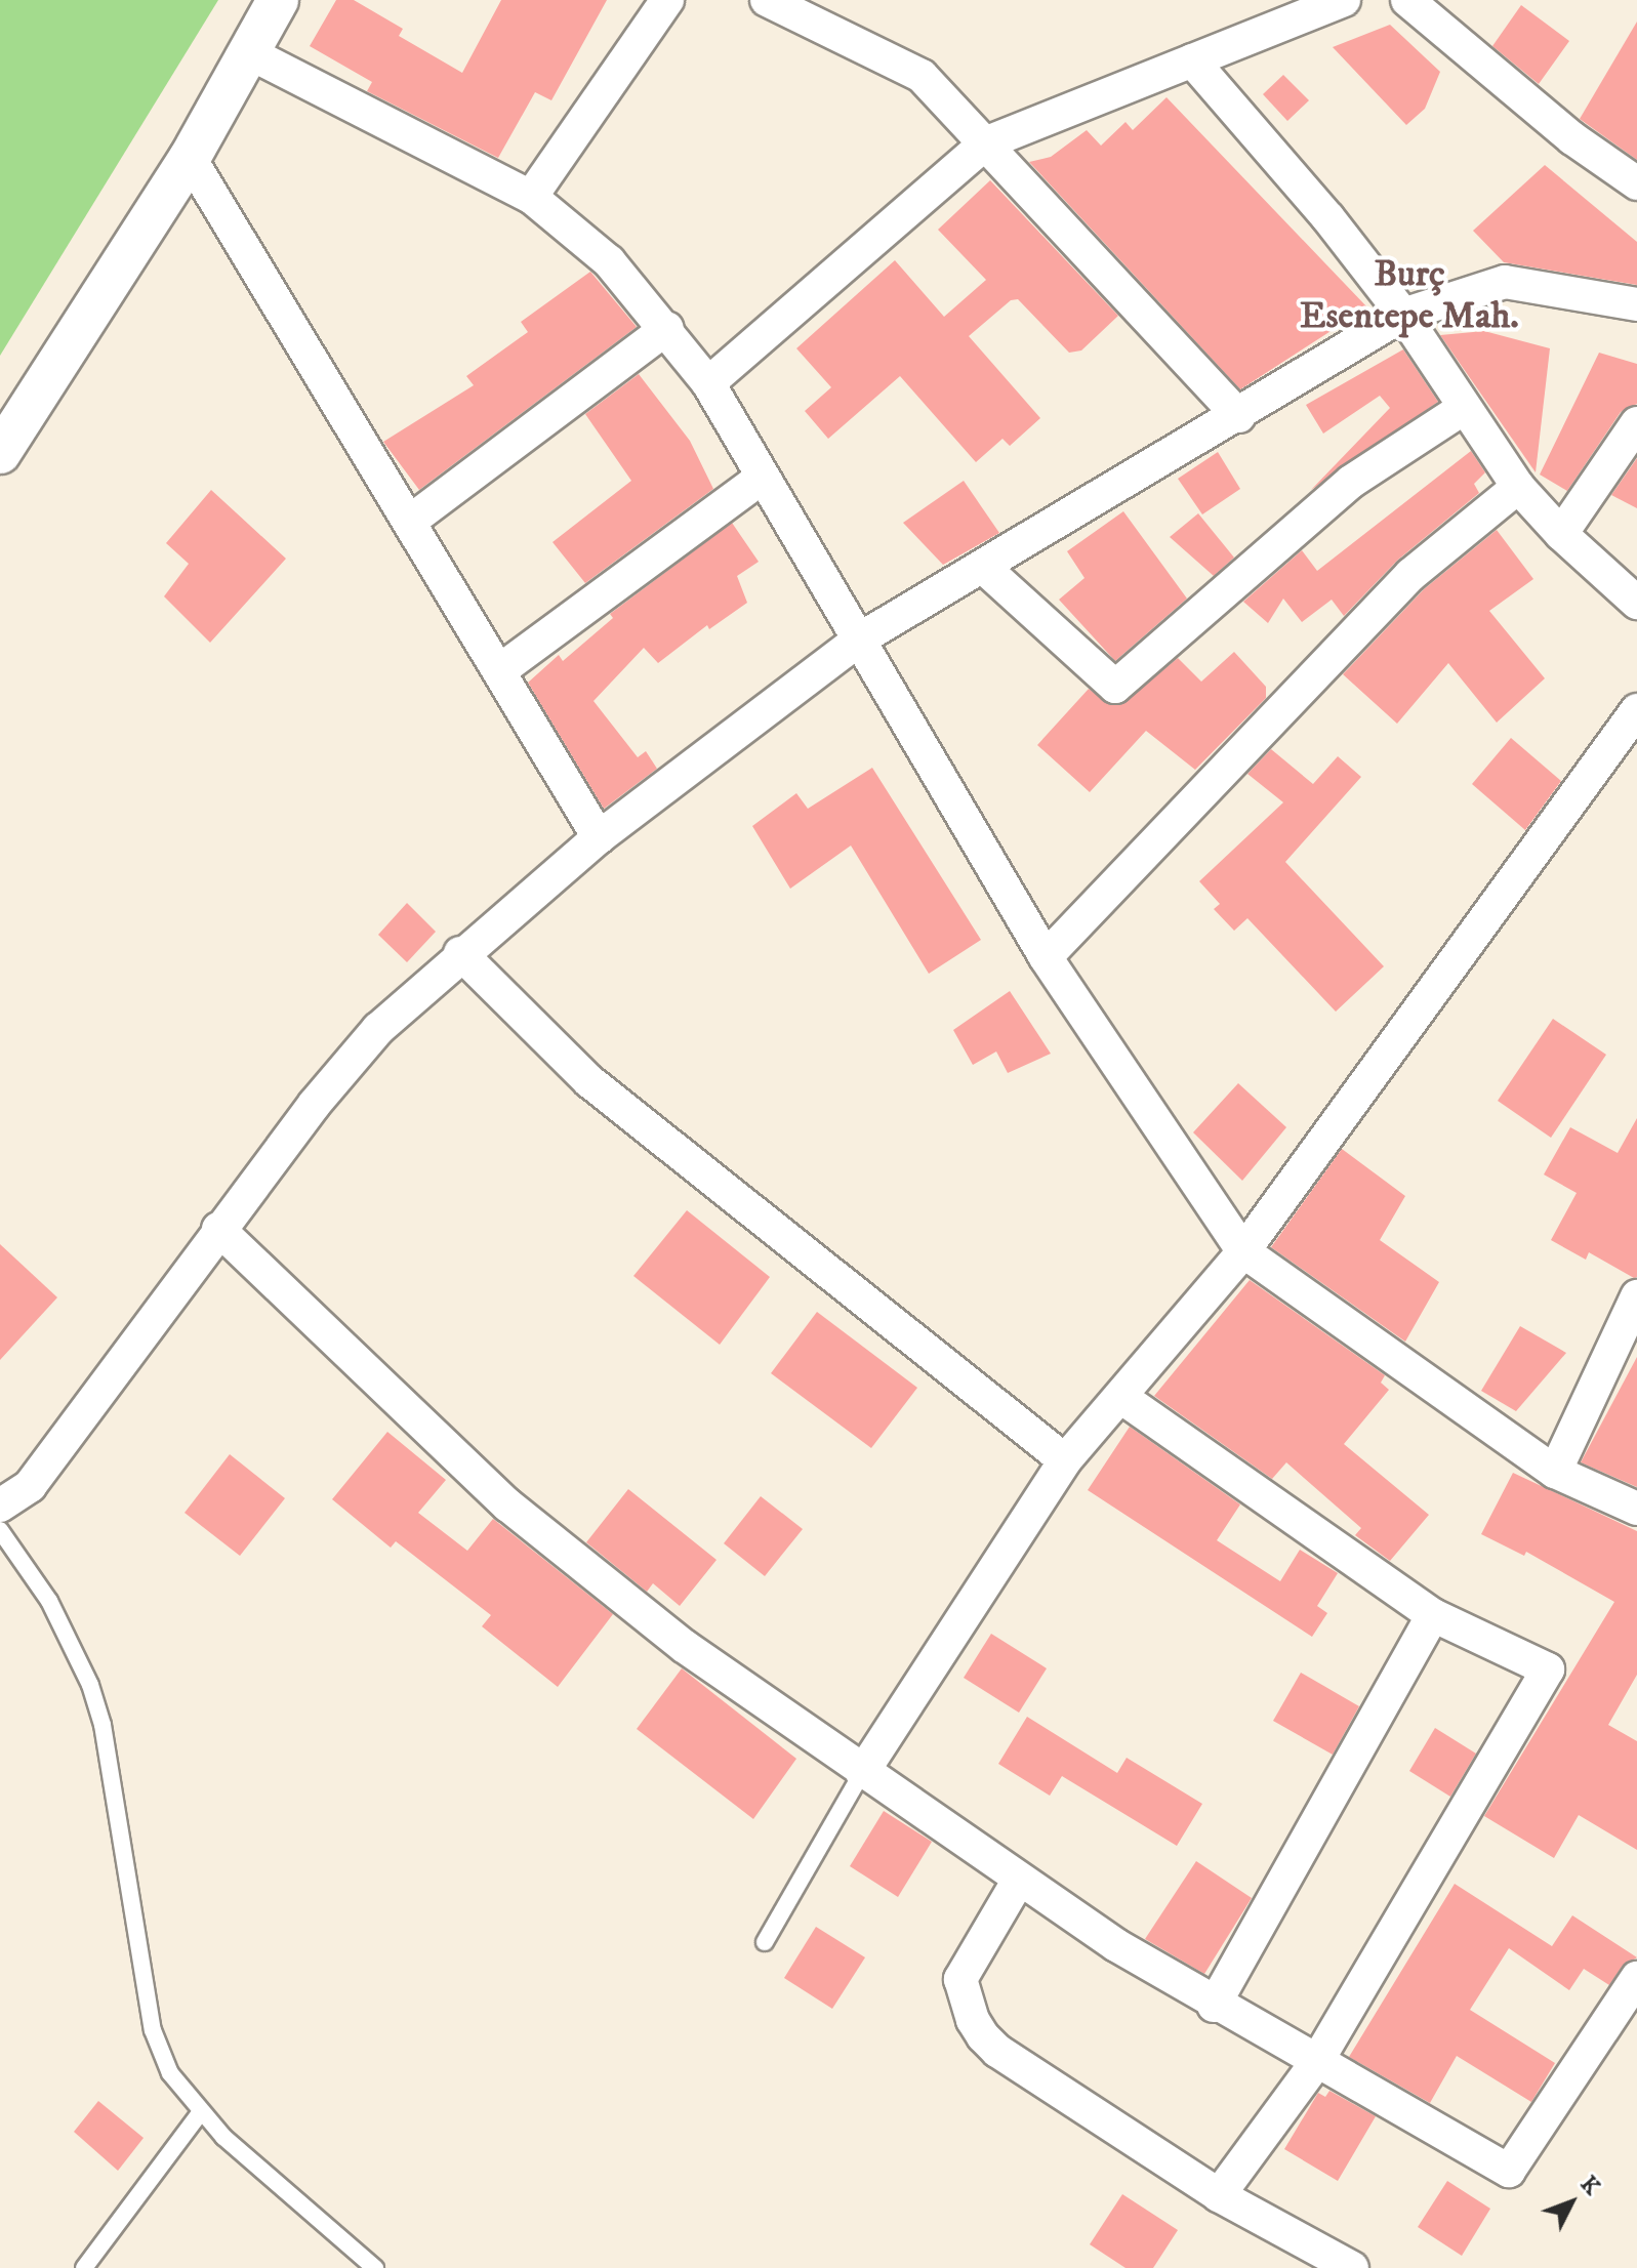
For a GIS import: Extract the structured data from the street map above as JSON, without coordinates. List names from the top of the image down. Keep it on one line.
{"districts":["Burç Esentepe Mah."],"north":"top right"}
